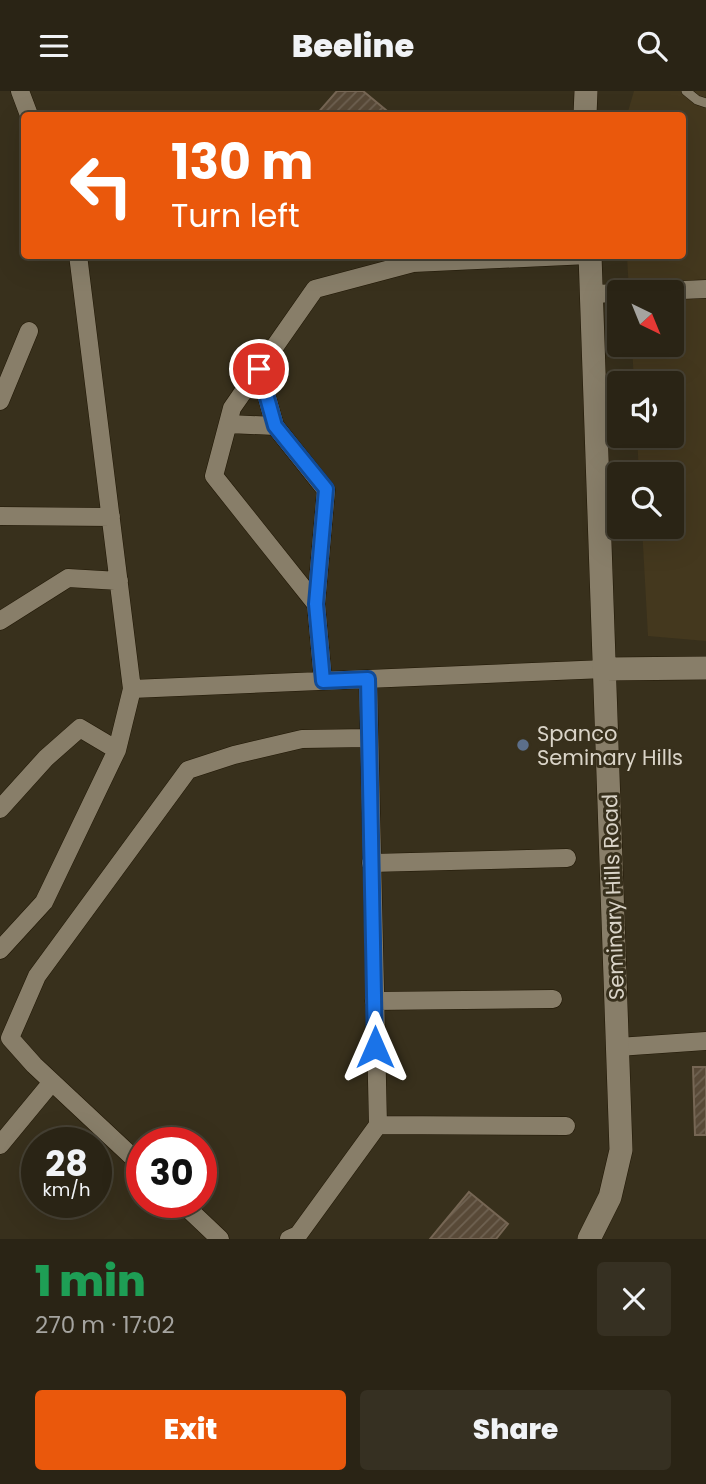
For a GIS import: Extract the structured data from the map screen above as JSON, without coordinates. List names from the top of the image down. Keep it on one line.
{"streets":{"street":["Seminary Hills Road"]},"places":["Spanco Seminary Hills"],"north":"bottom right","page":{"header":"Beeline","turn":["130 m","Turn left"],"speed":"28 km/h","limit":"30","heading":["1 min","270 m · 17:02"],"buttons":["Exit","Share"]}}
